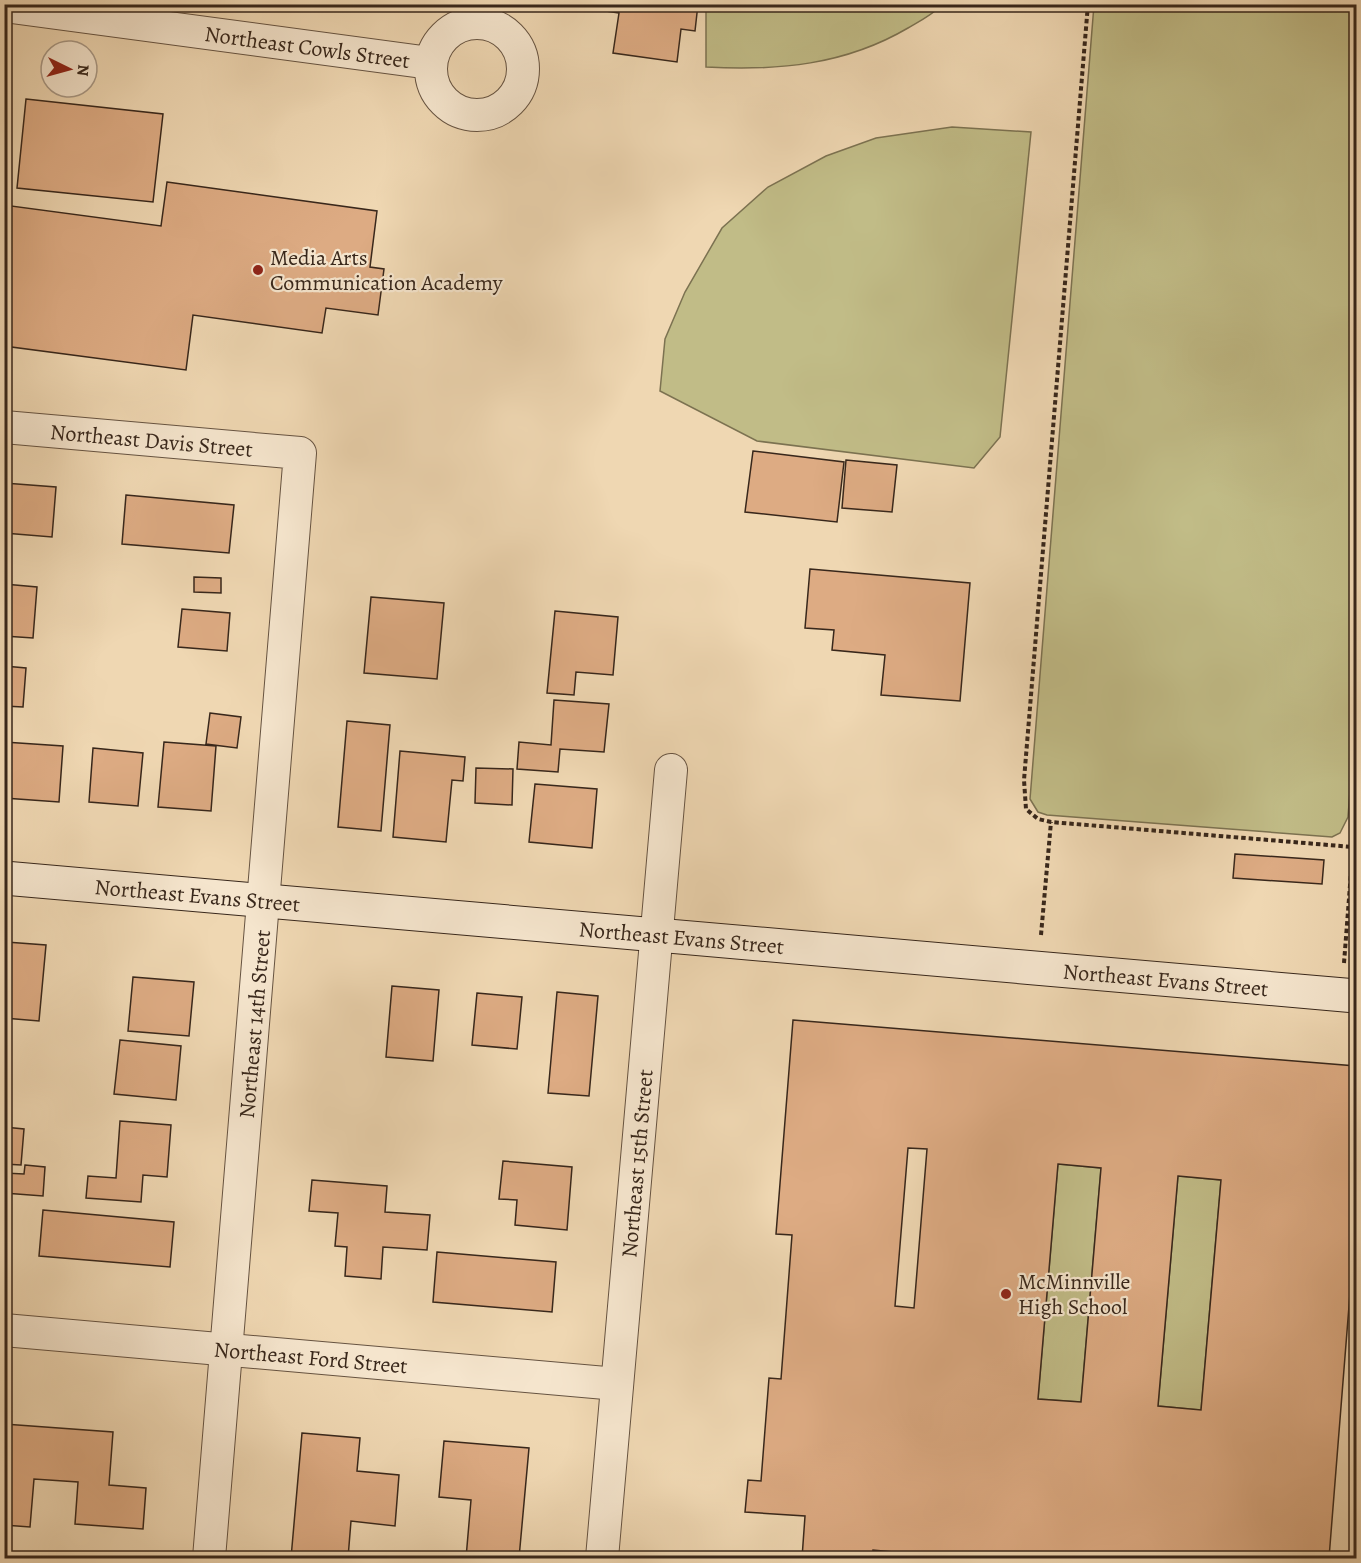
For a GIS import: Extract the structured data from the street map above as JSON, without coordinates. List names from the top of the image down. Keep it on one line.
{"streets":{"street":["Northeast Cowls Street","Northeast Davis Street","Northeast Evans Street","Northeast 14th Street","Northeast 15th Street","Northeast Ford Street"]},"crossings":[["Northeast Davis Street","Northeast 14th Street"],["Northeast Evans Street","Northeast 14th Street"],["Northeast Evans Street","Northeast 15th Street"],["Northeast 14th Street","Northeast Ford Street"],["Northeast 15th Street","Northeast Ford Street"]],"places":["Media Arts Communication Academy","McMinnville High School"],"north":"right"}
